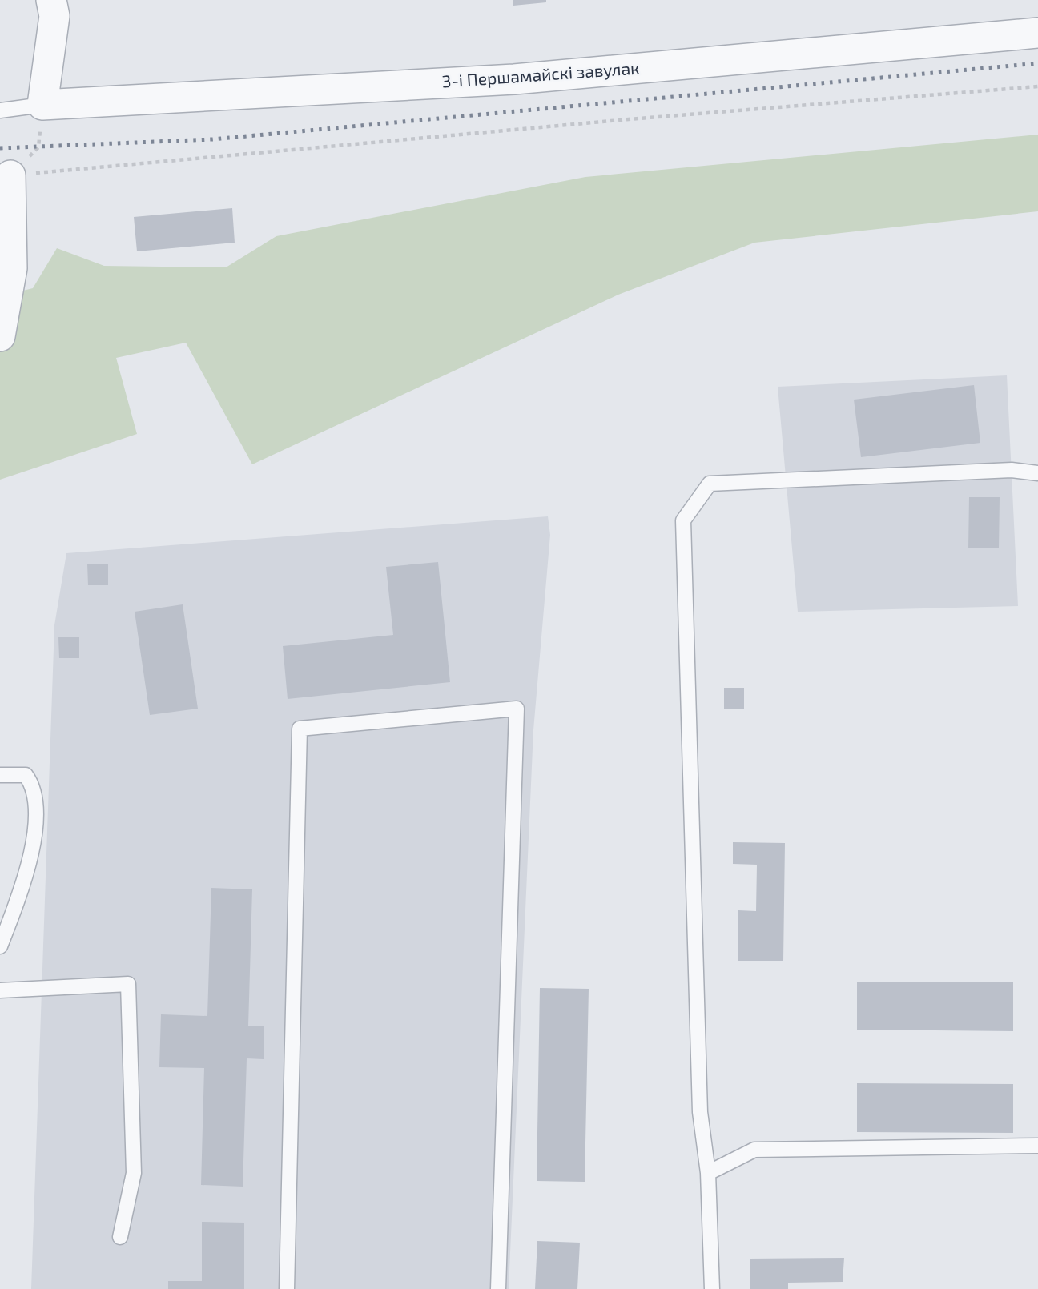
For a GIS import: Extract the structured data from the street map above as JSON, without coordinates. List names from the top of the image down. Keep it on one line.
{"streets":{"street":["3-і Першамайскі завулак"]}}
